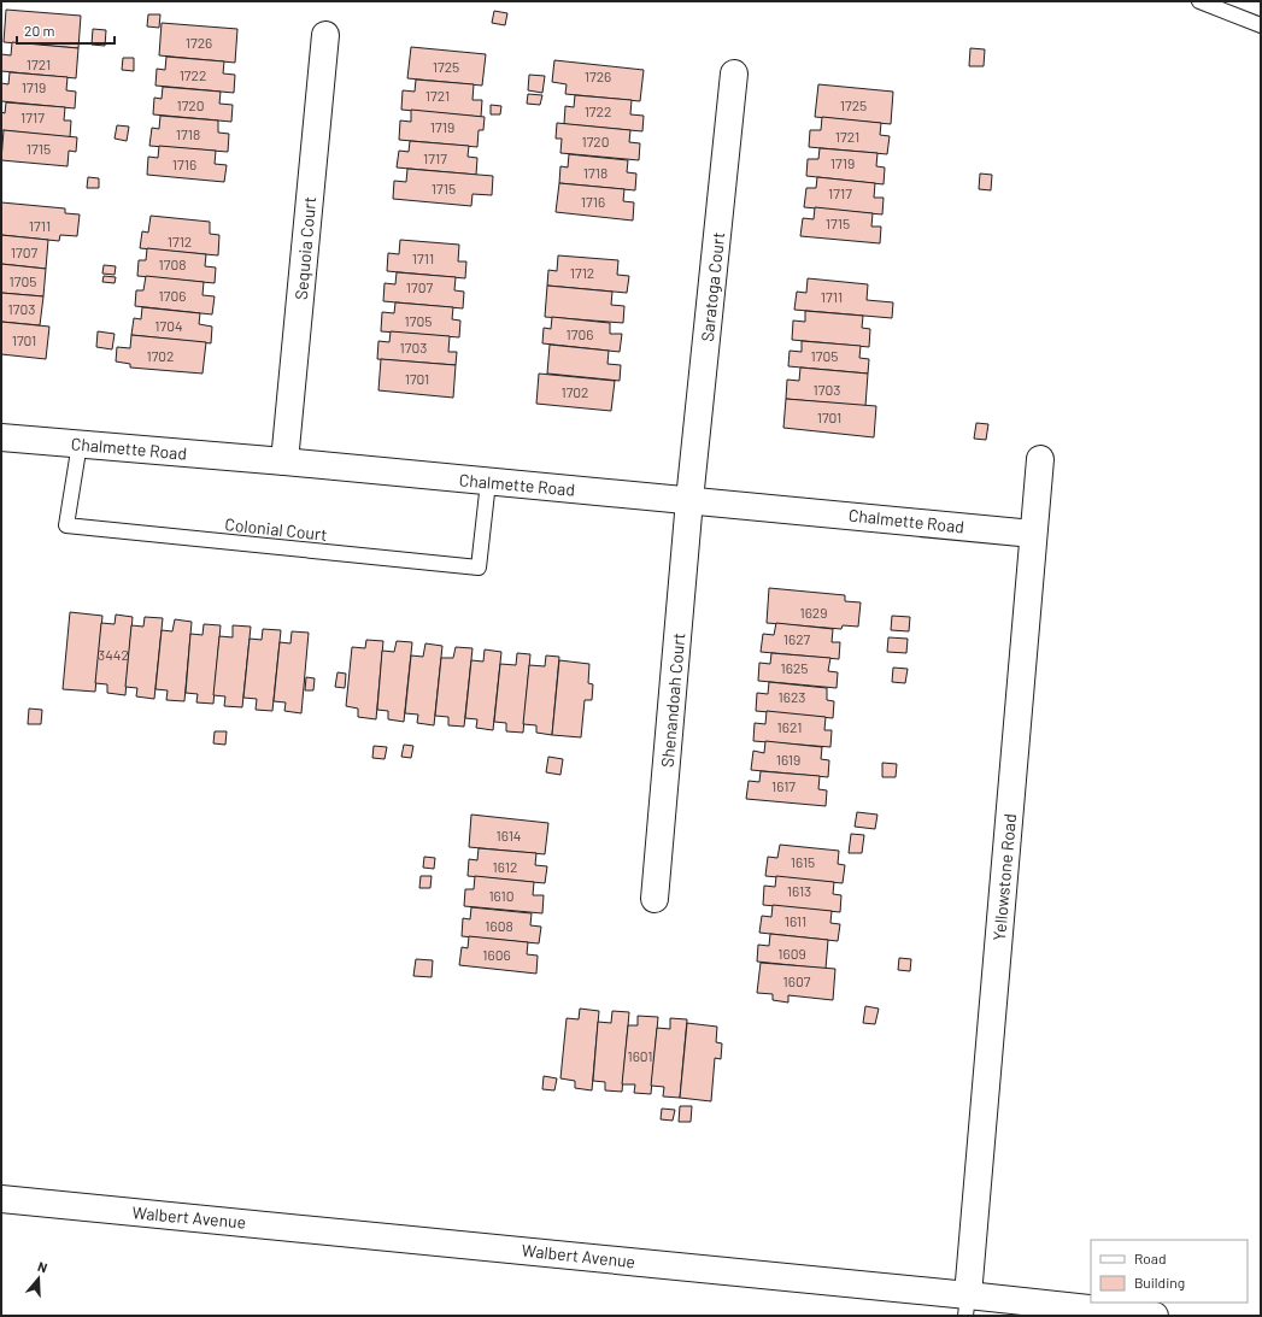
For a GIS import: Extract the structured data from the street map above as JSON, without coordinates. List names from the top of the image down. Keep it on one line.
{"streets":{"street":["Sequoia Court","Saratoga Court","Chalmette Road","Shenandoah Court","Yellowstone Road","Walbert Avenue"],"lane":["Colonial Court"]},"crossings":[["Sequoia Court","Chalmette Road"],["Saratoga Court","Chalmette Road"],["Saratoga Court","Shenandoah Court"],["Chalmette Road","Colonial Court"],["Chalmette Road","Shenandoah Court"],["Chalmette Road","Yellowstone Road"],["Yellowstone Road","Walbert Avenue"]],"house_numbers":["1726","1721","1725","1722","1726","1719","1721","1720","1725","1722","1717","1719","1718","1721","1720","1715","1717","1719","1716","1718","1715","1717","1716","1715","1711","1712","1707","1711","1708","1712","1705","1707","1706","1711","1703","1705","1704","1706","1701","1703","1702","1705","1701","1703","1702","1701","1629","1627","3442","1625","1623","1621","1619","1617","1614","1615","1612","1613","1610","1611","1608","1609","1606","1607","1601"],"legend":["Road","Building"],"scale_bar":"20 m","north":"top"}
